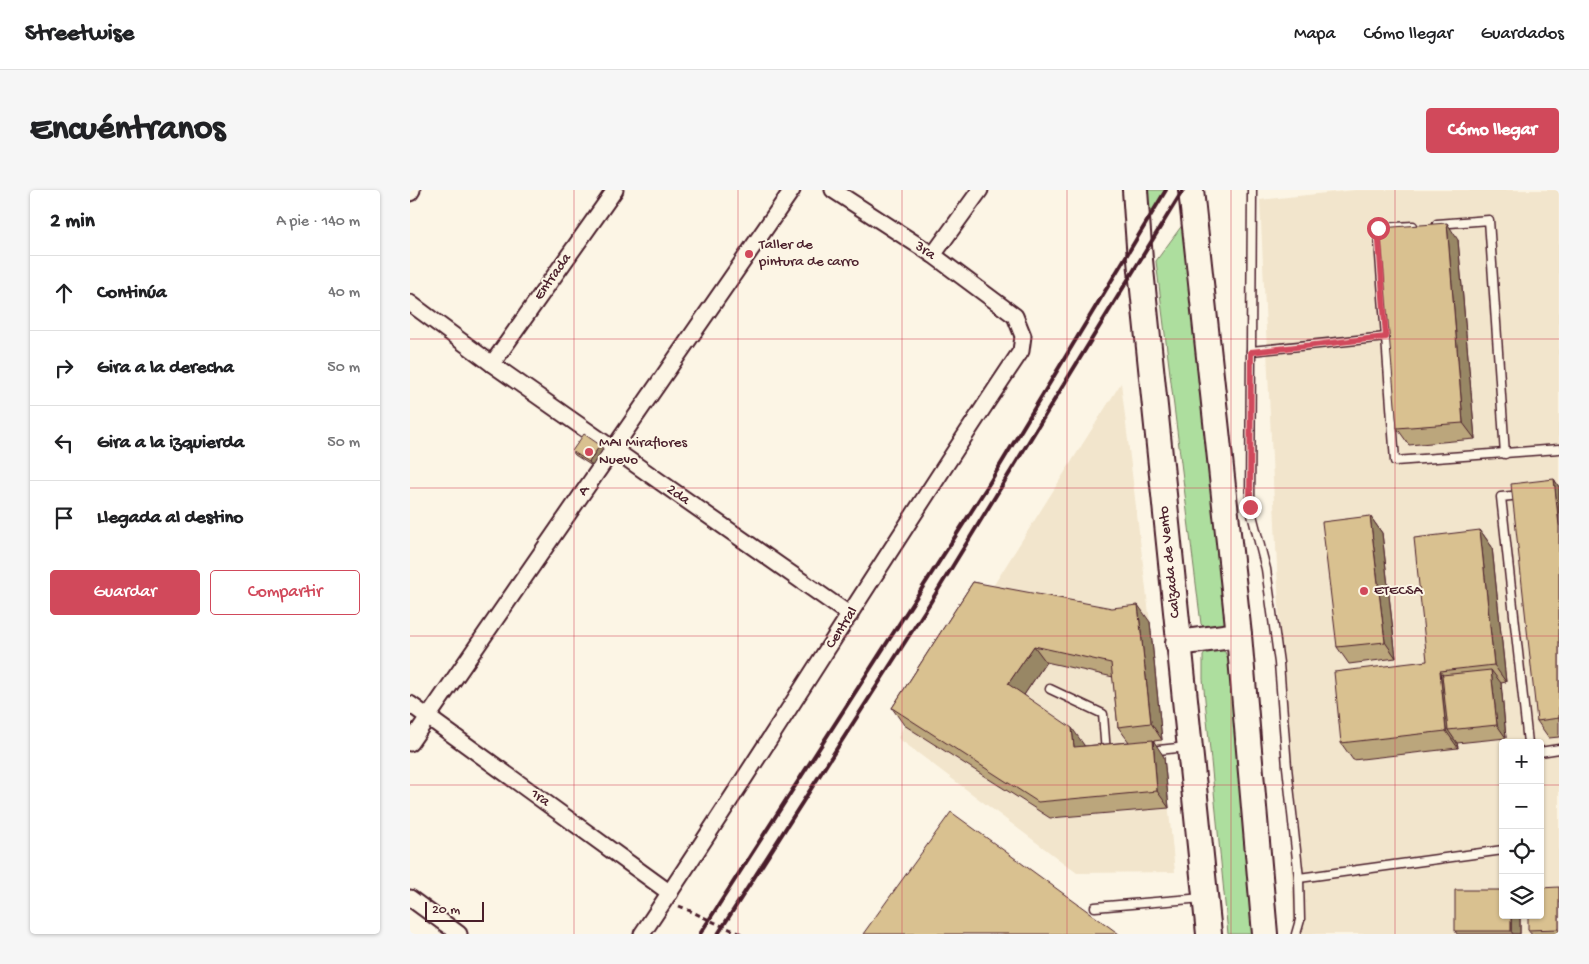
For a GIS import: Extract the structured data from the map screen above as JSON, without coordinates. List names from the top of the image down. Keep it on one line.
{"streets":{"main road":["Calzada de Vento"],"street":["3ra","Entrada","A","2da","Central","1ra"]},"crossings":[["3ra","Central"],["Entrada","2da"],["A","2da"],["A","1ra"],["2da","Central"],["Central","1ra"]],"places":["Taller de pintura de carro","MAI Miraflores Nuevo","ETECSA"],"scale_bar":"20 m","page":{"header":"Streetwise","nav":["Mapa","Cómo llegar","Guardados"],"buttons":["Cómo llegar",["Guardar","Compartir"]],"title":"Encuéntranos","heading":["2 min","A pie · 140 m"],"list":[["Continúa","40 m"],["Gira a la derecha","50 m"],["Gira a la izquierda","50 m"],"Llegada al destino"],"map_buttons":["+","−"],"scale":"20 m"}}
